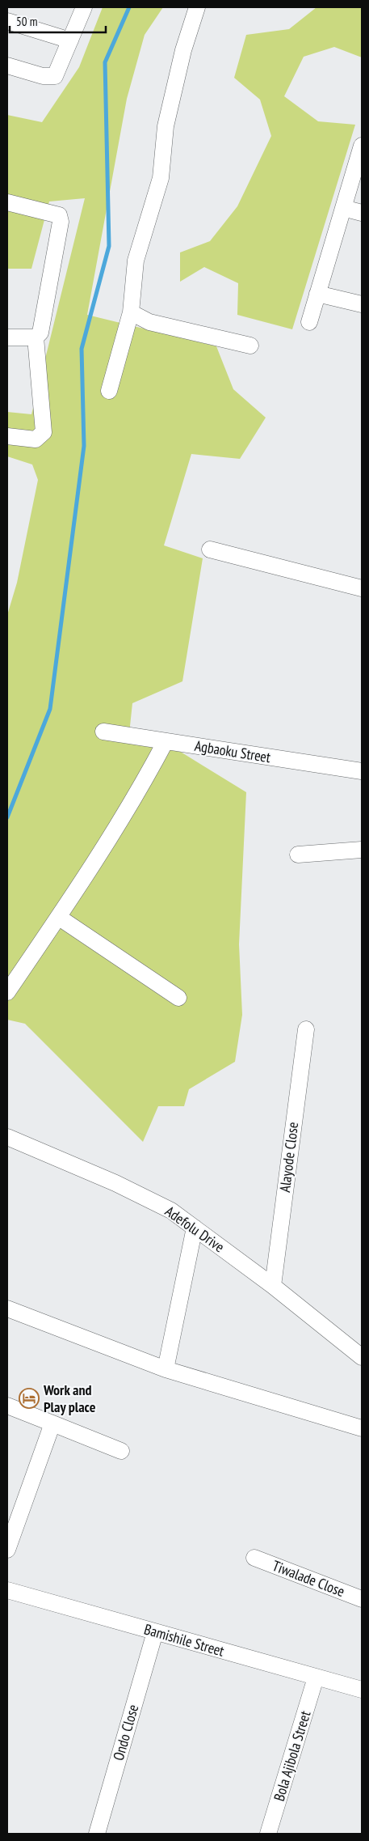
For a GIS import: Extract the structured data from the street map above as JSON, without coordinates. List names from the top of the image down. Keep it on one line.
{"streets":{"street":["Agbaoku Street","Alayode Close","Adefolu Drive","Tiwalade Close","Bamishile Street","Ondo Close","Bola Ajibola Street"]},"crossings":[["Alayode Close","Adefolu Drive"],["Bamishile Street","Ondo Close"],["Bamishile Street","Bola Ajibola Street"]],"places":{"hotel":["Work and Play place"]},"scale_bar":"50 m"}
